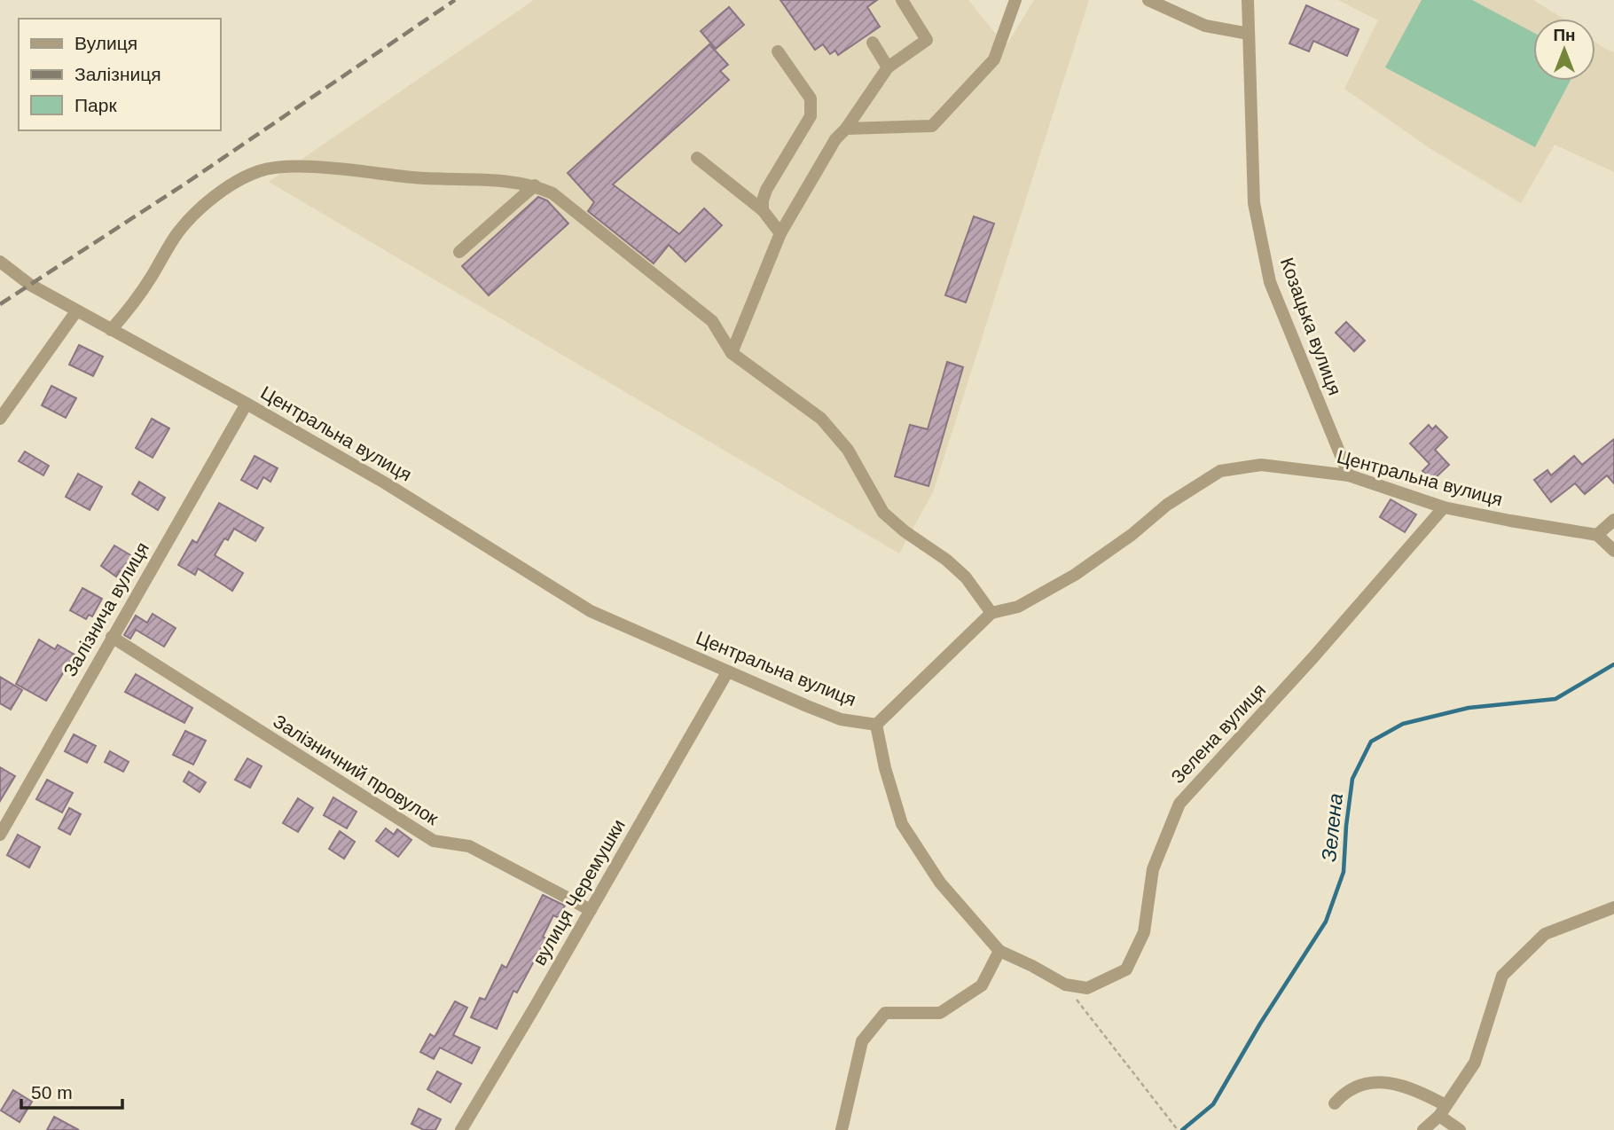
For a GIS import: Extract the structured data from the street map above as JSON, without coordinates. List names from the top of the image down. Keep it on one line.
{"streets":{"street":["Козацька вулиця","Центральна вулиця","Залізнича вулиця","Зелена вулиця","Залізничний провулок","вулиця Черемушки"]},"crossings":[["Козацька вулиця","Центральна вулиця"],["Центральна вулиця","Залізнича вулиця"],["Центральна вулиця","Зелена вулиця"],["Центральна вулиця","вулиця Черемушки"],["Залізнича вулиця","Залізничний провулок"],["Залізничний провулок","вулиця Черемушки"]],"water":["Зелена"],"legend":["Вулиця","Залізниця","Парк"],"scale_bar":"50 m","north":"top"}
